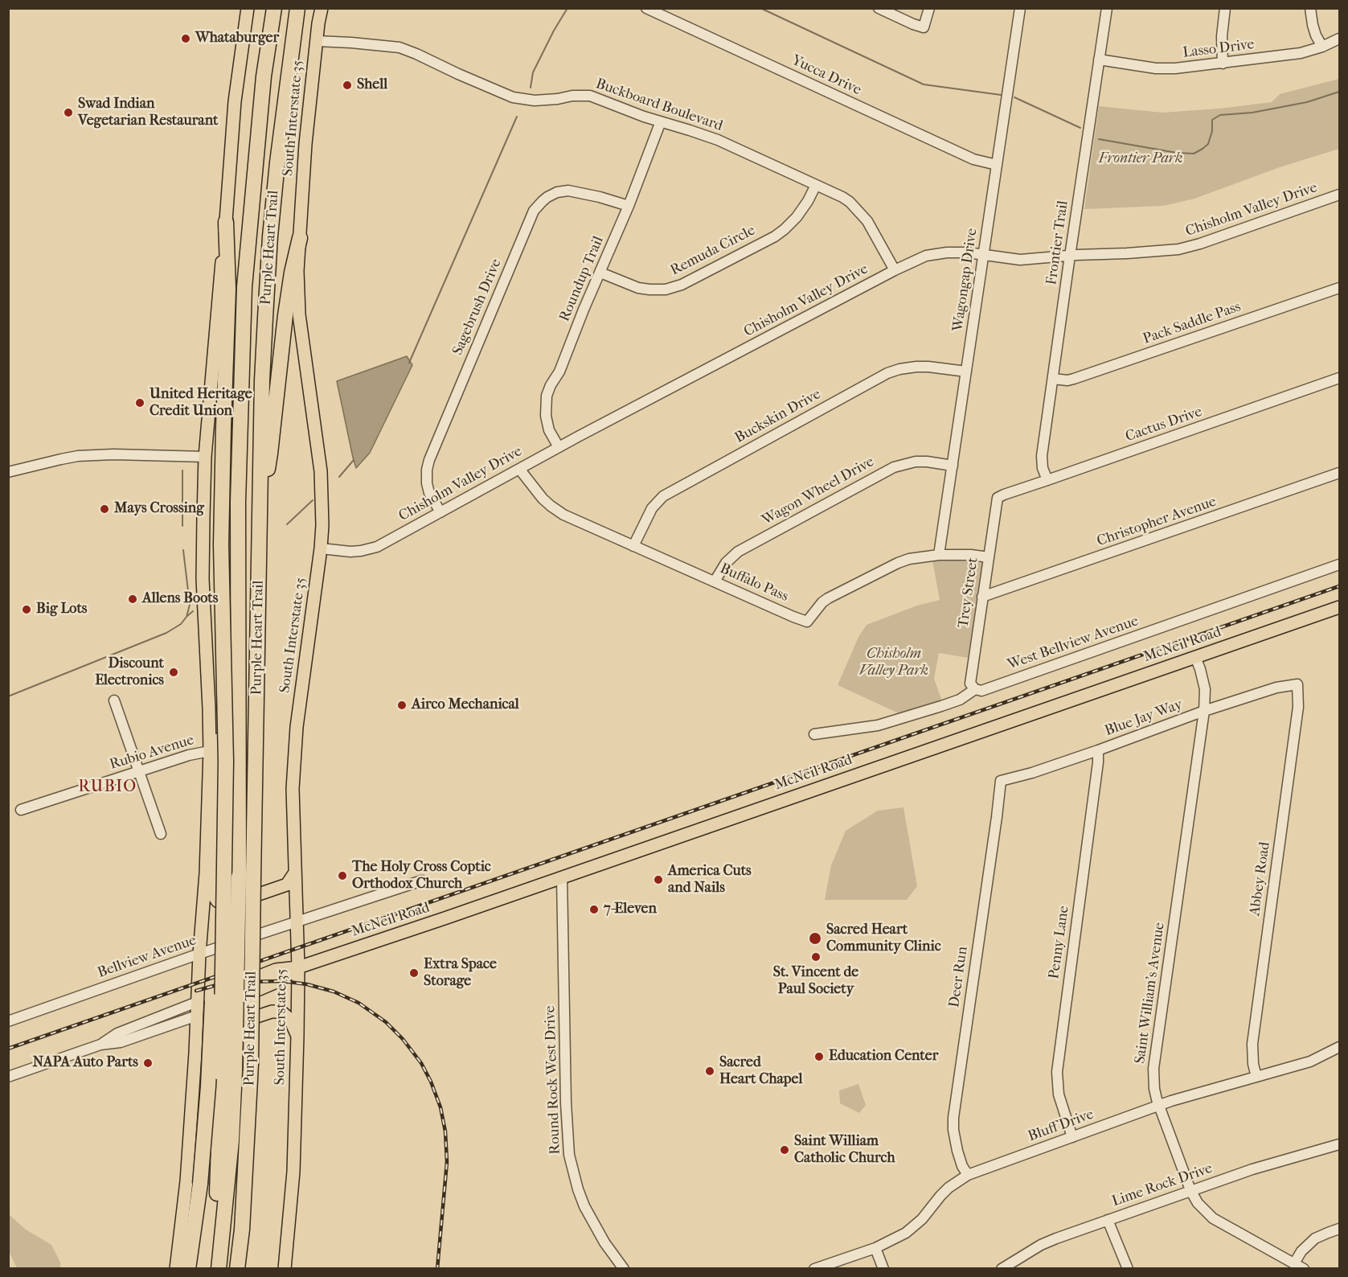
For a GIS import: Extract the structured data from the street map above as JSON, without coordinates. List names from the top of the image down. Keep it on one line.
{"streets":{"highway":["Purple Heart Trail"],"main road":["South Interstate 35","McNeil Road"],"street":["Lasso Drive","Yucca Drive","Buckboard Boulevard","Chisholm Valley Drive","Frontier Trail","Remuda Circle","Roundup Trail","Wagongap Drive","Sagebrush Drive","Pack Saddle Pass","Buckskin Drive","Cactus Drive","Wagon Wheel Drive","Christopher Avenue","Buffalo Pass","Trey Street","West Bellview Avenue","Blue Jay Way","Rubio Avenue","Abbey Road","Penny Lane","Bellview Avenue","Deer Run","Saint William's Avenue","Round Rock West Drive","Bluff Drive","Lime Rock Drive"]},"crossings":[["Lasso Drive","Frontier Trail"],["Yucca Drive","Wagongap Drive"],["Buckboard Boulevard","South Interstate 35"],["Buckboard Boulevard","Chisholm Valley Drive"],["Buckboard Boulevard","Remuda Circle"],["Buckboard Boulevard","Roundup Trail"],["South Interstate 35","Chisholm Valley Drive"],["South Interstate 35","McNeil Road"],["South Interstate 35","Bellview Avenue"],["Chisholm Valley Drive","Frontier Trail"],["Chisholm Valley Drive","Roundup Trail"],["Chisholm Valley Drive","Wagongap Drive"],["Chisholm Valley Drive","Sagebrush Drive"],["Chisholm Valley Drive","Buffalo Pass"],["Frontier Trail","Pack Saddle Pass"],["Frontier Trail","Cactus Drive"],["Remuda Circle","Roundup Trail"],["Roundup Trail","Sagebrush Drive"],["Wagongap Drive","Buckskin Drive"],["Wagongap Drive","Wagon Wheel Drive"],["Wagongap Drive","Buffalo Pass"],["Buckskin Drive","Buffalo Pass"],["Cactus Drive","Trey Street"],["Wagon Wheel Drive","Buffalo Pass"],["Christopher Avenue","Trey Street"],["Buffalo Pass","Trey Street"],["Trey Street","West Bellview Avenue"],["McNeil Road","Saint William's Avenue"],["McNeil Road","Round Rock West Drive"],["Blue Jay Way","Abbey Road"],["Blue Jay Way","Penny Lane"],["Blue Jay Way","Deer Run"],["Blue Jay Way","Saint William's Avenue"],["Abbey Road","Bluff Drive"],["Penny Lane","Bluff Drive"],["Deer Run","Bluff Drive"],["Saint William's Avenue","Bluff Drive"],["Saint William's Avenue","Lime Rock Drive"]],"districts":["RUBIO"],"parks":["Frontier Park","Chisholm Valley Park"],"places":["Whataburger","Shell","Swad Indian Vegetarian Restaurant","United Heritage Credit Union","Mays Crossing","Allens Boots","Big Lots","Discount Electronics","Airco Mechanical","The Holy Cross Coptic Orthodox Church","America Cuts and Nails","7-Eleven","Sacred Heart Community Clinic","St. Vincent de Paul Society","Extra Space Storage","Education Center","NAPA Auto Parts","Sacred Heart Chapel","Saint William Catholic Church"]}
